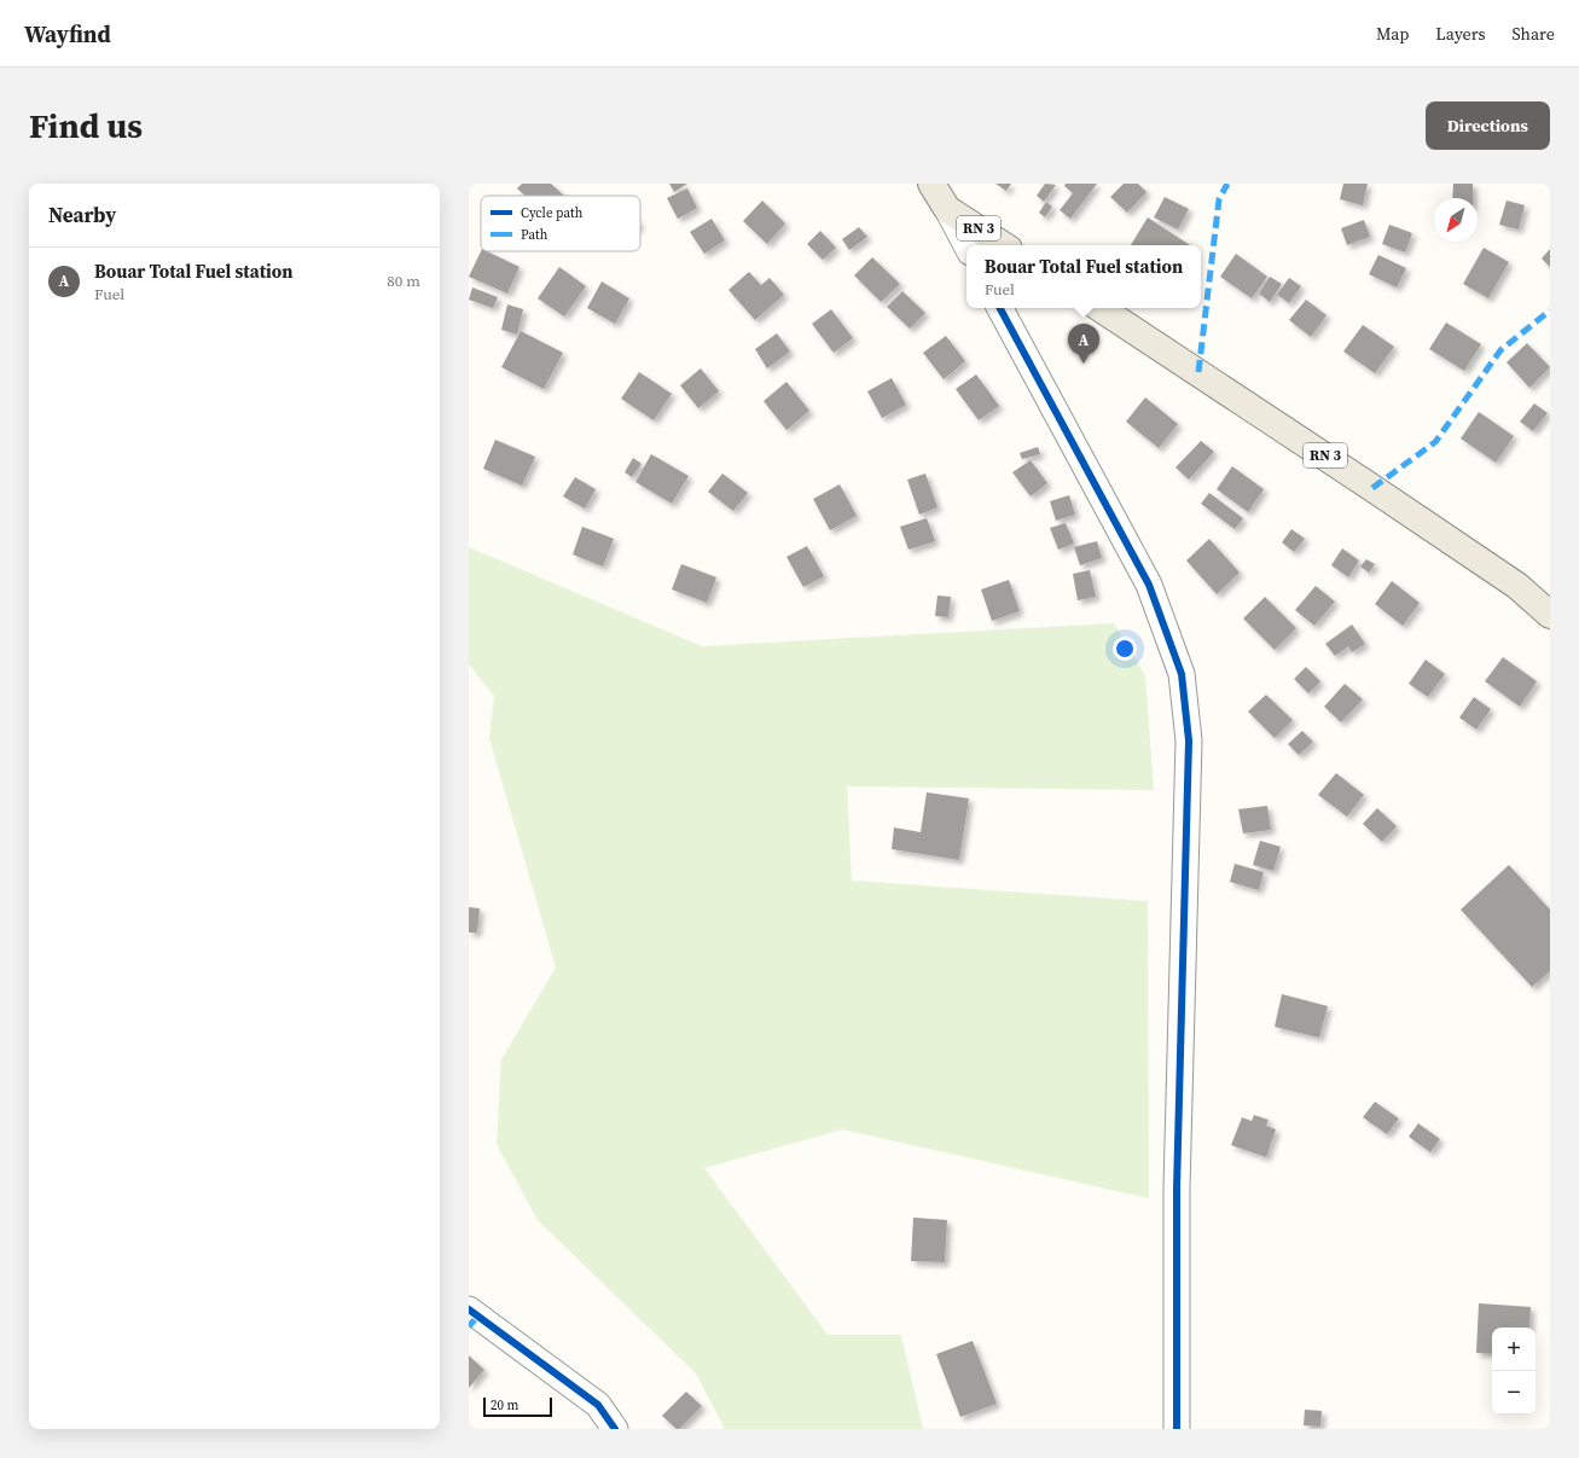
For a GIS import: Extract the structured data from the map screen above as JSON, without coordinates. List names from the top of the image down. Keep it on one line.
{"streets":{"main road":["RN 3"]},"legend":["Cycle path","Path"],"scale_bar":"20 m","north":"bottom left","page":{"header":"Wayfind","nav":["Map","Layers","Share"],"buttons":"Directions","title":"Find us","heading":"Nearby","popup":["Bouar Total Fuel station","Fuel"],"list":[{"mark":"A","name":"Bouar Total Fuel station","note":"Fuel","value":"80 m"}],"pins":"A","map_buttons":["+","−"],"scale":"20 m"}}
